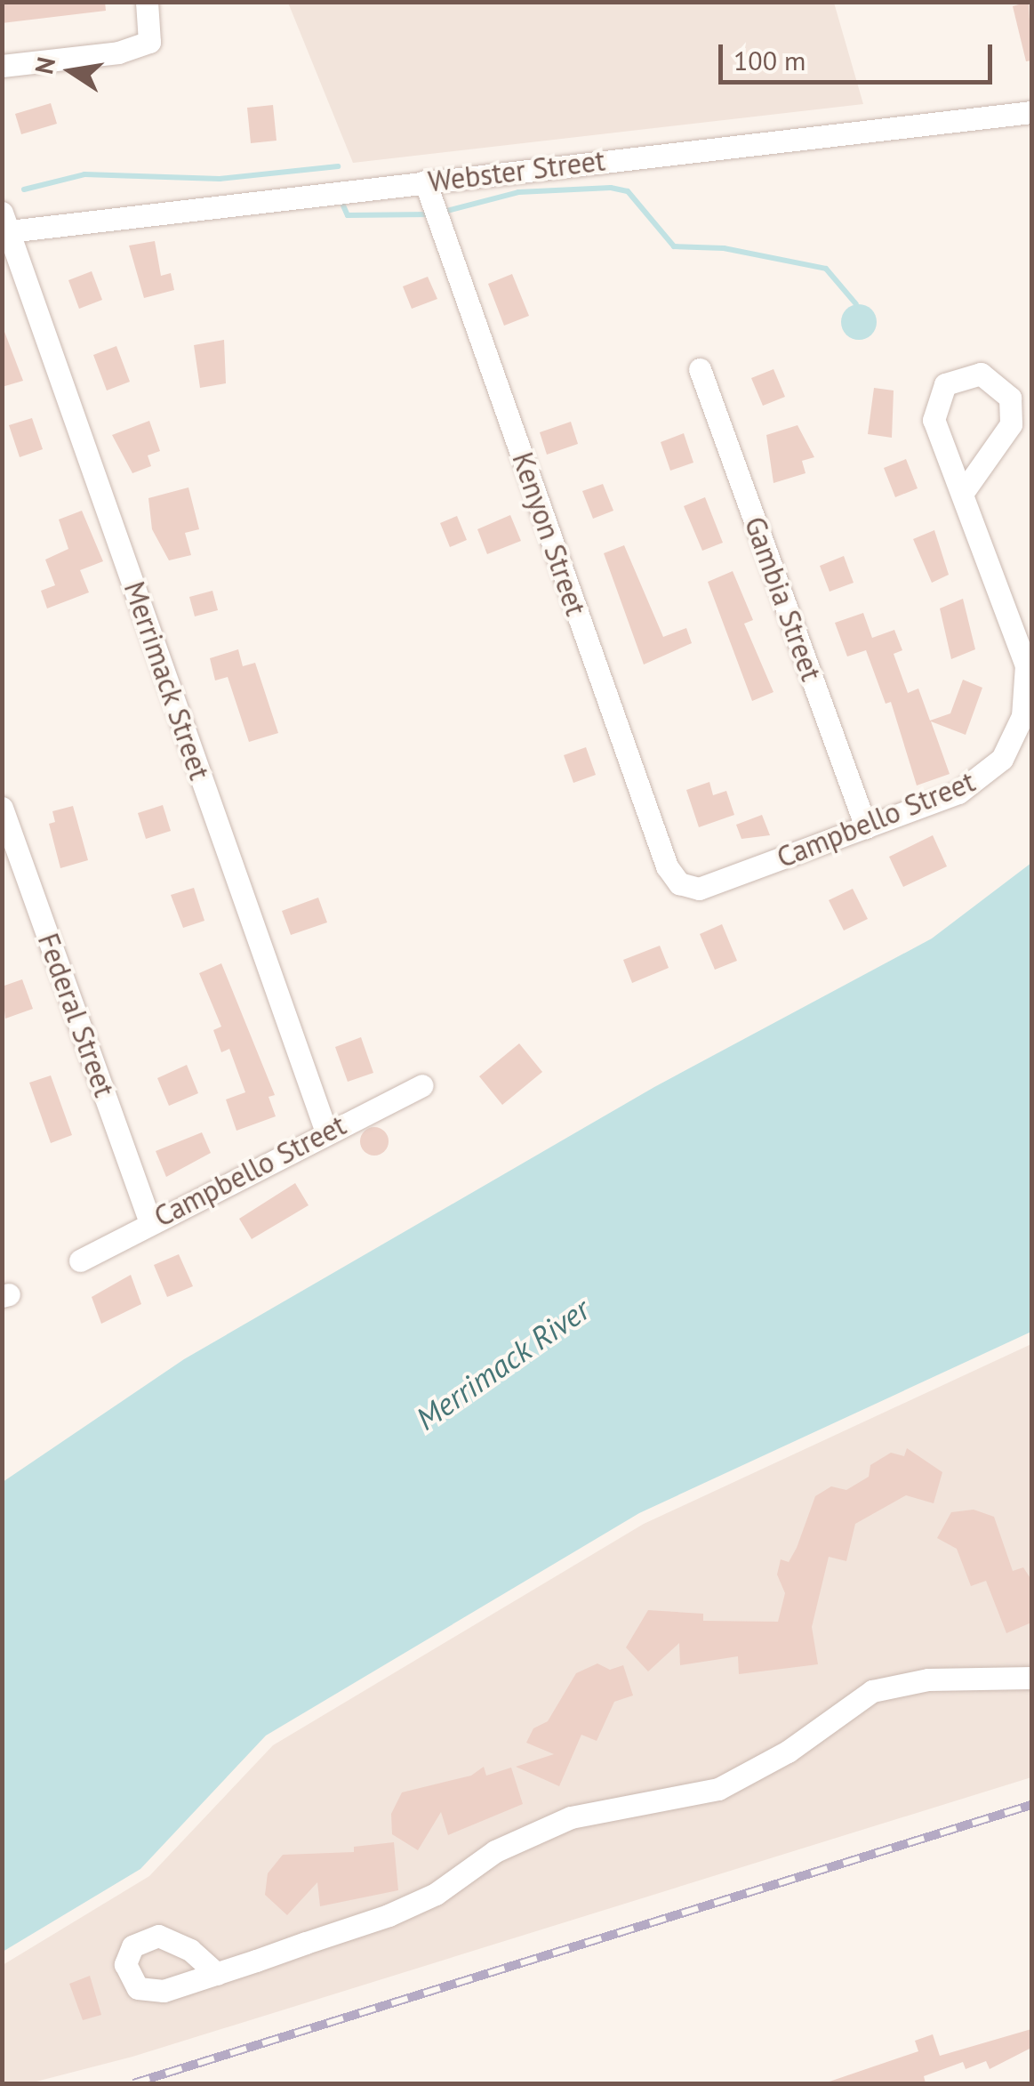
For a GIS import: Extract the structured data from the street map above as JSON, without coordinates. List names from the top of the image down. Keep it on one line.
{"streets":{"street":["Webster Street","Kenyon Street","Gambia Street","Merrimack Street","Campbello Street","Federal Street"]},"crossings":[["Webster Street","Kenyon Street"],["Webster Street","Merrimack Street"],["Kenyon Street","Campbello Street"],["Gambia Street","Campbello Street"],["Merrimack Street","Campbello Street"],["Campbello Street","Federal Street"]],"water":["Merrimack River"],"scale_bar":"100 m","north":"left"}
